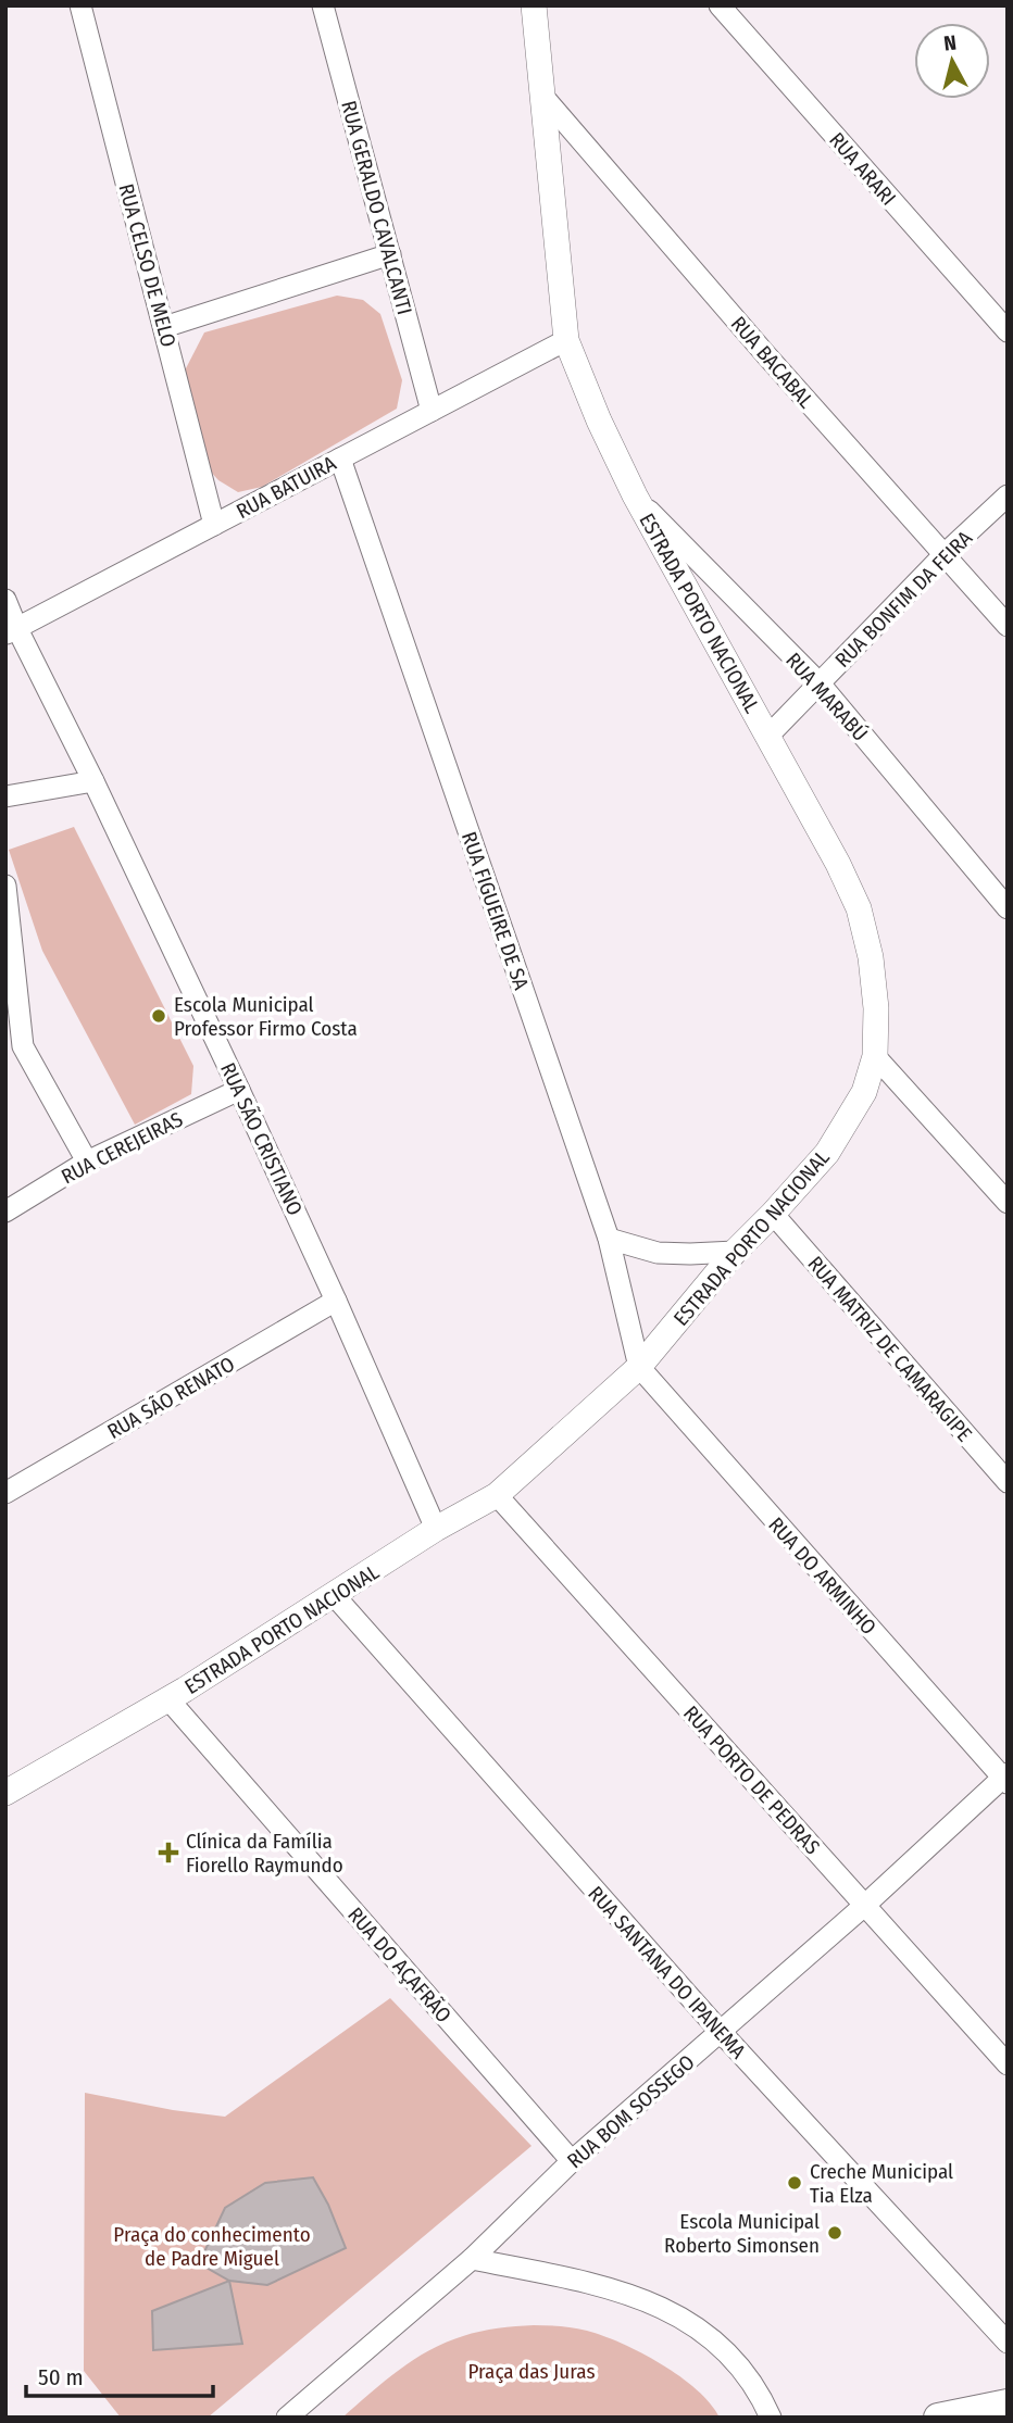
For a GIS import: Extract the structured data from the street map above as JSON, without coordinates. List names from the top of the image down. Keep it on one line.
{"streets":{"street":["RUA ARARI","RUA GERALDO CAVALCANTI","RUA CELSO DE MELO","RUA BACABAL","RUA BATUIRA","RUA BONFIM DA FEIRA","ESTRADA PORTO NACIONAL","RUA MARABÚ","RUA FIGUEIRE DE SA","RUA SÃO CRISTIANO","RUA CEREJEIRAS","RUA MATRIZ DE CAMARAGIPE","RUA SÃO RENATO","RUA DO ARMINHO","RUA PORTO DE PEDRAS","RUA DO AÇAFRÃO","RUA SANTANA DO IPANEMA","RUA BOM SOSSEGO"]},"crossings":[["RUA GERALDO CAVALCANTI","RUA BATUIRA"],["RUA CELSO DE MELO","RUA BATUIRA"],["RUA BACABAL","RUA BONFIM DA FEIRA"],["RUA BACABAL","ESTRADA PORTO NACIONAL"],["RUA BATUIRA","ESTRADA PORTO NACIONAL"],["RUA BATUIRA","RUA FIGUEIRE DE SA"],["RUA BATUIRA","RUA SÃO CRISTIANO"],["RUA BONFIM DA FEIRA","ESTRADA PORTO NACIONAL"],["RUA BONFIM DA FEIRA","RUA MARABÚ"],["ESTRADA PORTO NACIONAL","RUA MARABÚ"],["ESTRADA PORTO NACIONAL","RUA FIGUEIRE DE SA"],["ESTRADA PORTO NACIONAL","RUA SÃO CRISTIANO"],["ESTRADA PORTO NACIONAL","RUA MATRIZ DE CAMARAGIPE"],["ESTRADA PORTO NACIONAL","RUA DO ARMINHO"],["ESTRADA PORTO NACIONAL","RUA PORTO DE PEDRAS"],["ESTRADA PORTO NACIONAL","RUA DO AÇAFRÃO"],["ESTRADA PORTO NACIONAL","RUA SANTANA DO IPANEMA"],["RUA FIGUEIRE DE SA","RUA DO ARMINHO"],["RUA SÃO CRISTIANO","RUA CEREJEIRAS"],["RUA SÃO CRISTIANO","RUA SÃO RENATO"],["RUA DO ARMINHO","RUA BOM SOSSEGO"],["RUA PORTO DE PEDRAS","RUA BOM SOSSEGO"],["RUA DO AÇAFRÃO","RUA BOM SOSSEGO"],["RUA SANTANA DO IPANEMA","RUA BOM SOSSEGO"]],"parks":["Praça do conhecimento de Padre Miguel","Praça das Juras"],"places":{"other":["Escola Municipal Professor Firmo Costa","Creche Municipal Tia Elza","Escola Municipal Roberto Simonsen"],"health":["Clínica da Família Fiorello Raymundo"]},"scale_bar":"50 m","north":"top"}
